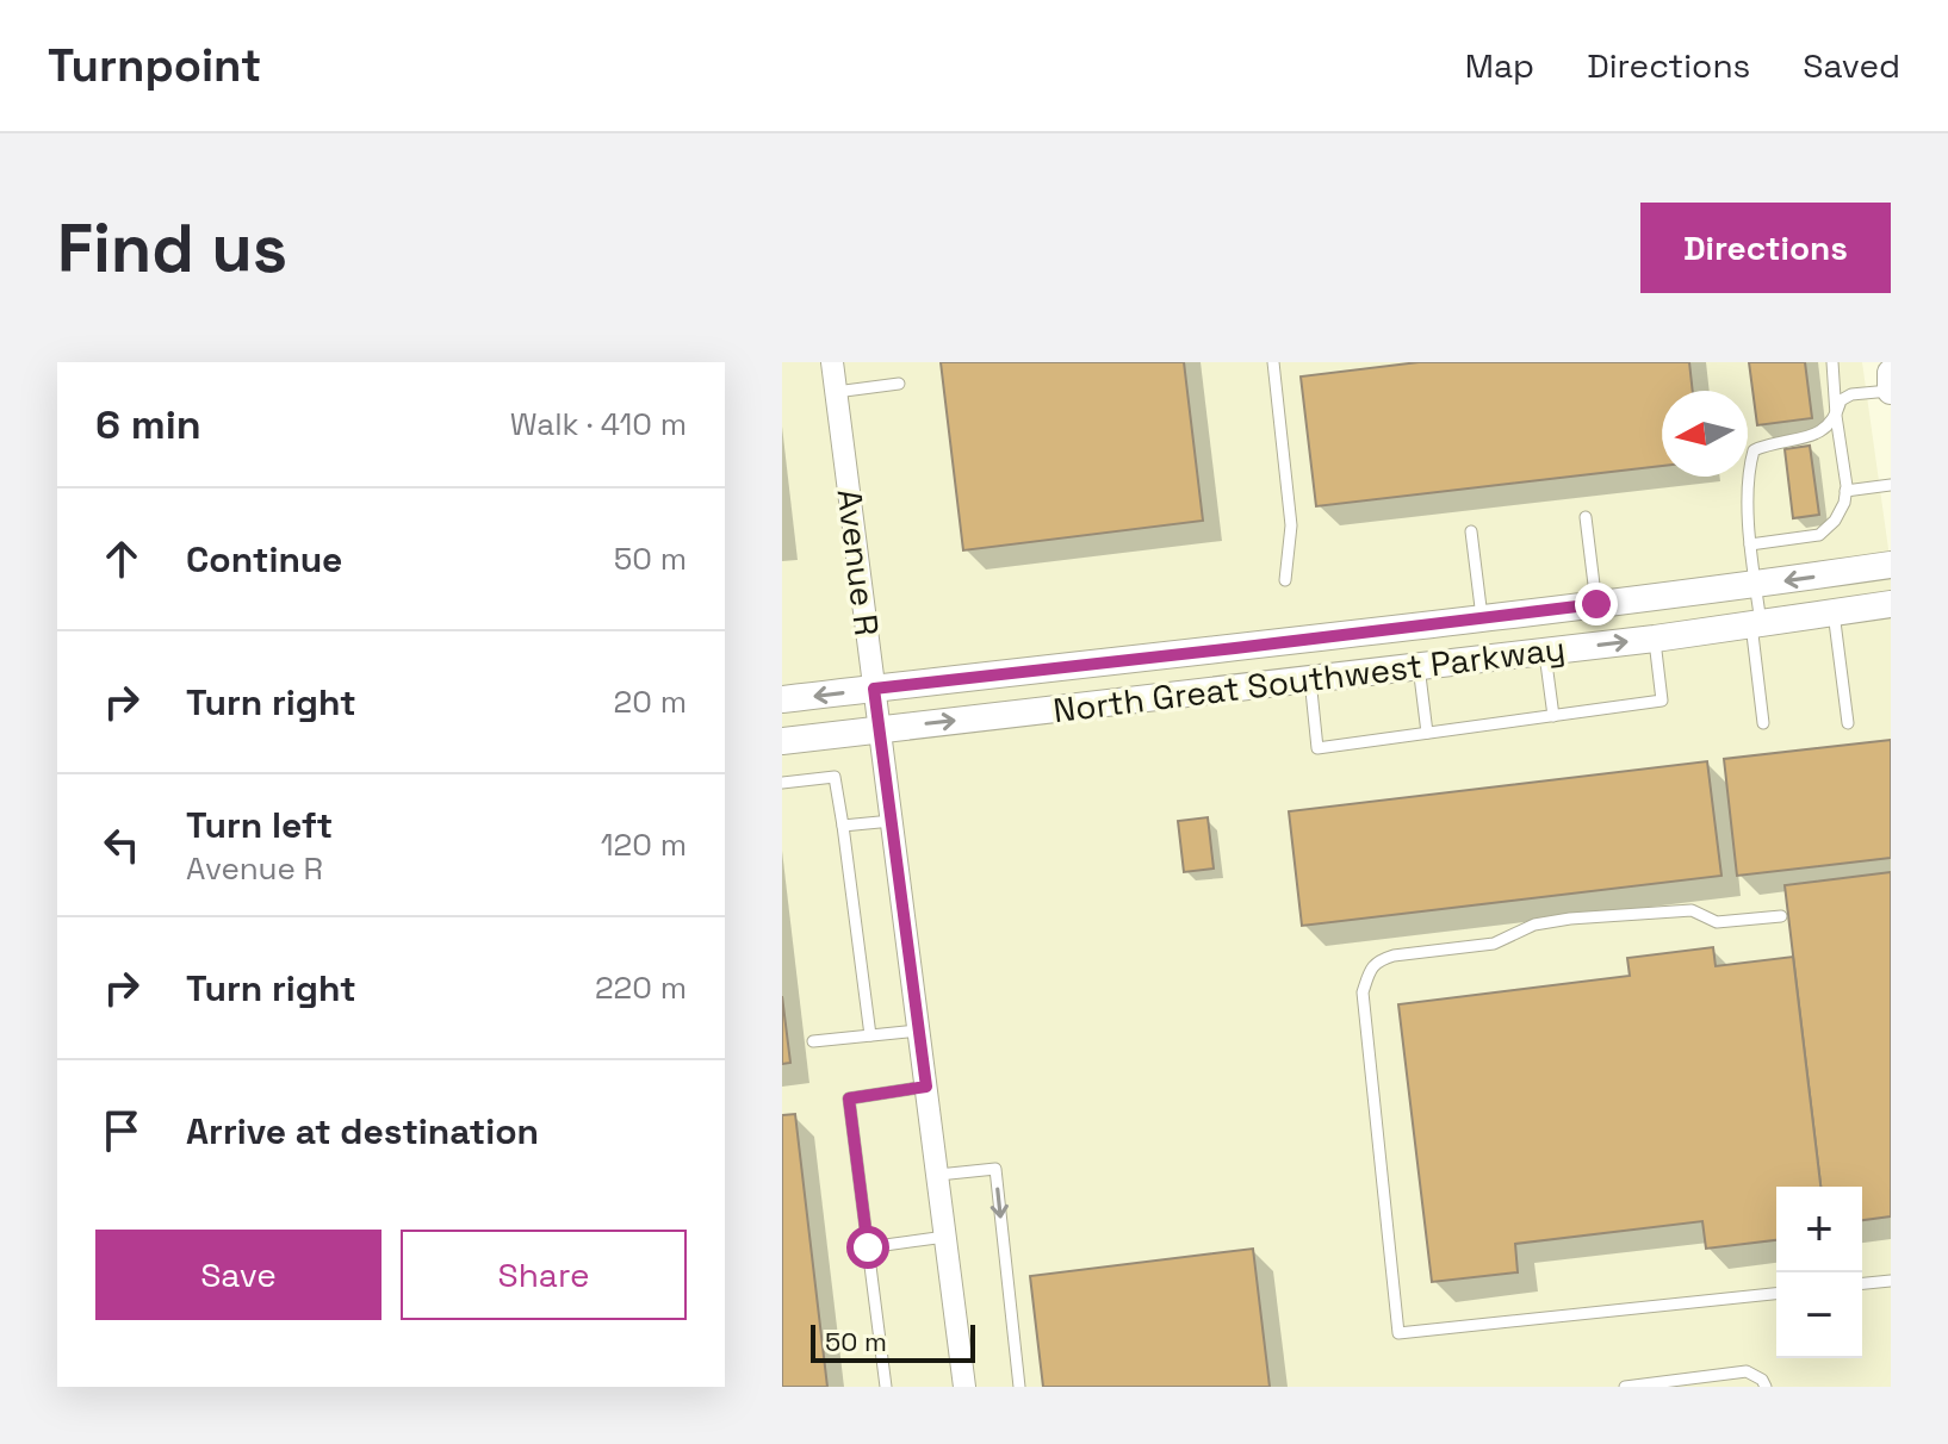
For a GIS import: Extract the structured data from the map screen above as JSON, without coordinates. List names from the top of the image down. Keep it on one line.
{"streets":{"street":["Avenue R","North Great Southwest Parkway"]},"crossings":[["Avenue R","North Great Southwest Parkway"]],"scale_bar":"50 m","north":"left","page":{"header":"Turnpoint","nav":["Map","Directions","Saved"],"buttons":["Directions",["Save","Share"]],"title":"Find us","heading":["6 min","Walk · 410 m"],"list":[["Continue","50 m"],["Turn right","20 m"],["Turn left","Avenue R","120 m"],["Turn right","220 m"],"Arrive at destination"],"map_buttons":["+","−"],"scale":"50 m"}}
